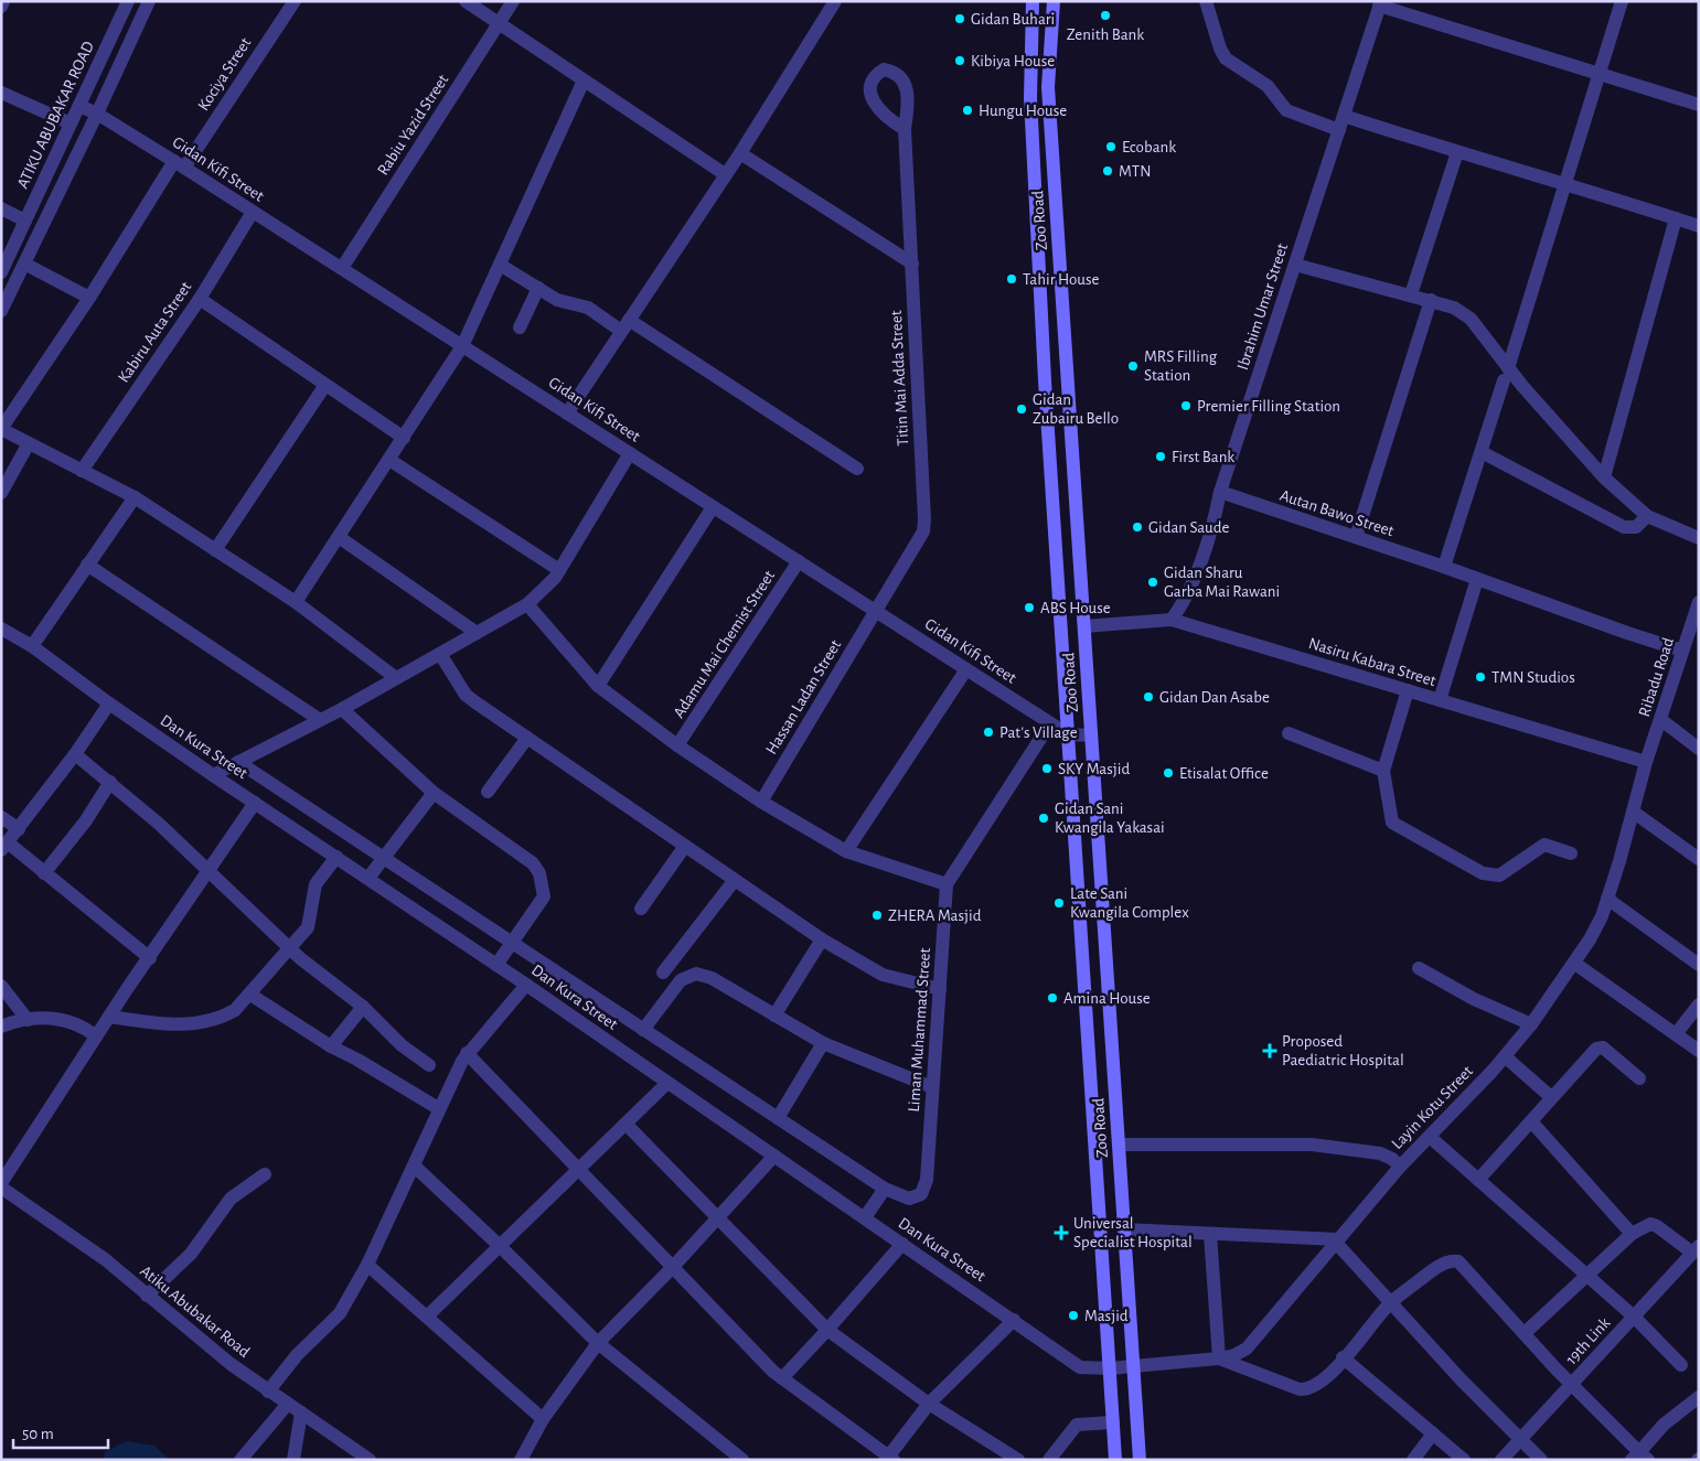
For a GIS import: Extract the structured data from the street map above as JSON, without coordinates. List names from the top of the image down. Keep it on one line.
{"streets":{"main road":["Zoo Road"],"street":["Kociya Street","ATIKU ABUBAKAR ROAD","Rabiu Yazid Street","Gidan Kifi Street","Ibrahim Umar Street","Kabiru Auta Street","Titin Mai Adda Street","Autan Bawo Street","Adamu Mai Chemist Street","Nasiru Kabara Street","Ribadu Road","Hassan Ladan Street","Dan Kura Street","Liman Muhammad Street","Layin Kotu Street","Atiku Abubakar Road","19th Link"]},"crossings":[["Kociya Street","Gidan Kifi Street"],["ATIKU ABUBAKAR ROAD","Gidan Kifi Street"],["Rabiu Yazid Street","Gidan Kifi Street"],["Gidan Kifi Street","Zoo Road"],["Gidan Kifi Street","Kabiru Auta Street"],["Gidan Kifi Street","Titin Mai Adda Street"],["Gidan Kifi Street","Adamu Mai Chemist Street"],["Gidan Kifi Street","Hassan Ladan Street"],["Gidan Kifi Street","Liman Muhammad Street"],["Zoo Road","Nasiru Kabara Street"],["Zoo Road","Dan Kura Street"],["Zoo Road","Layin Kotu Street"],["Ibrahim Umar Street","Autan Bawo Street"],["Ibrahim Umar Street","Nasiru Kabara Street"],["Titin Mai Adda Street","Hassan Ladan Street"],["Autan Bawo Street","Ribadu Road"],["Nasiru Kabara Street","Ribadu Road"],["Nasiru Kabara Street","Layin Kotu Street"],["Ribadu Road","Layin Kotu Street"],["Dan Kura Street","Layin Kotu Street"]],"places":{"other":["Zenith Bank","Gidan Buhari","Kibiya House","Hungu House","Ecobank","MTN","Tahir House","MRS Filling Station","Premier Filling Station","Gidan Zubairu Bello","First Bank","Gidan Saude","Gidan Sharu Garba Mai Rawani","ABS House","TMN Studios","Gidan Dan Asabe","Pat's Village","SKY Masjid","Etisalat Office","Gidan Sani Kwangila Yakasai","Late Sani Kwangila Complex","ZHERA Masjid","Amina House","Masjid"],"health":["Proposed Paediatric Hospital","Universal Specialist Hospital"]},"scale_bar":"50 m"}
